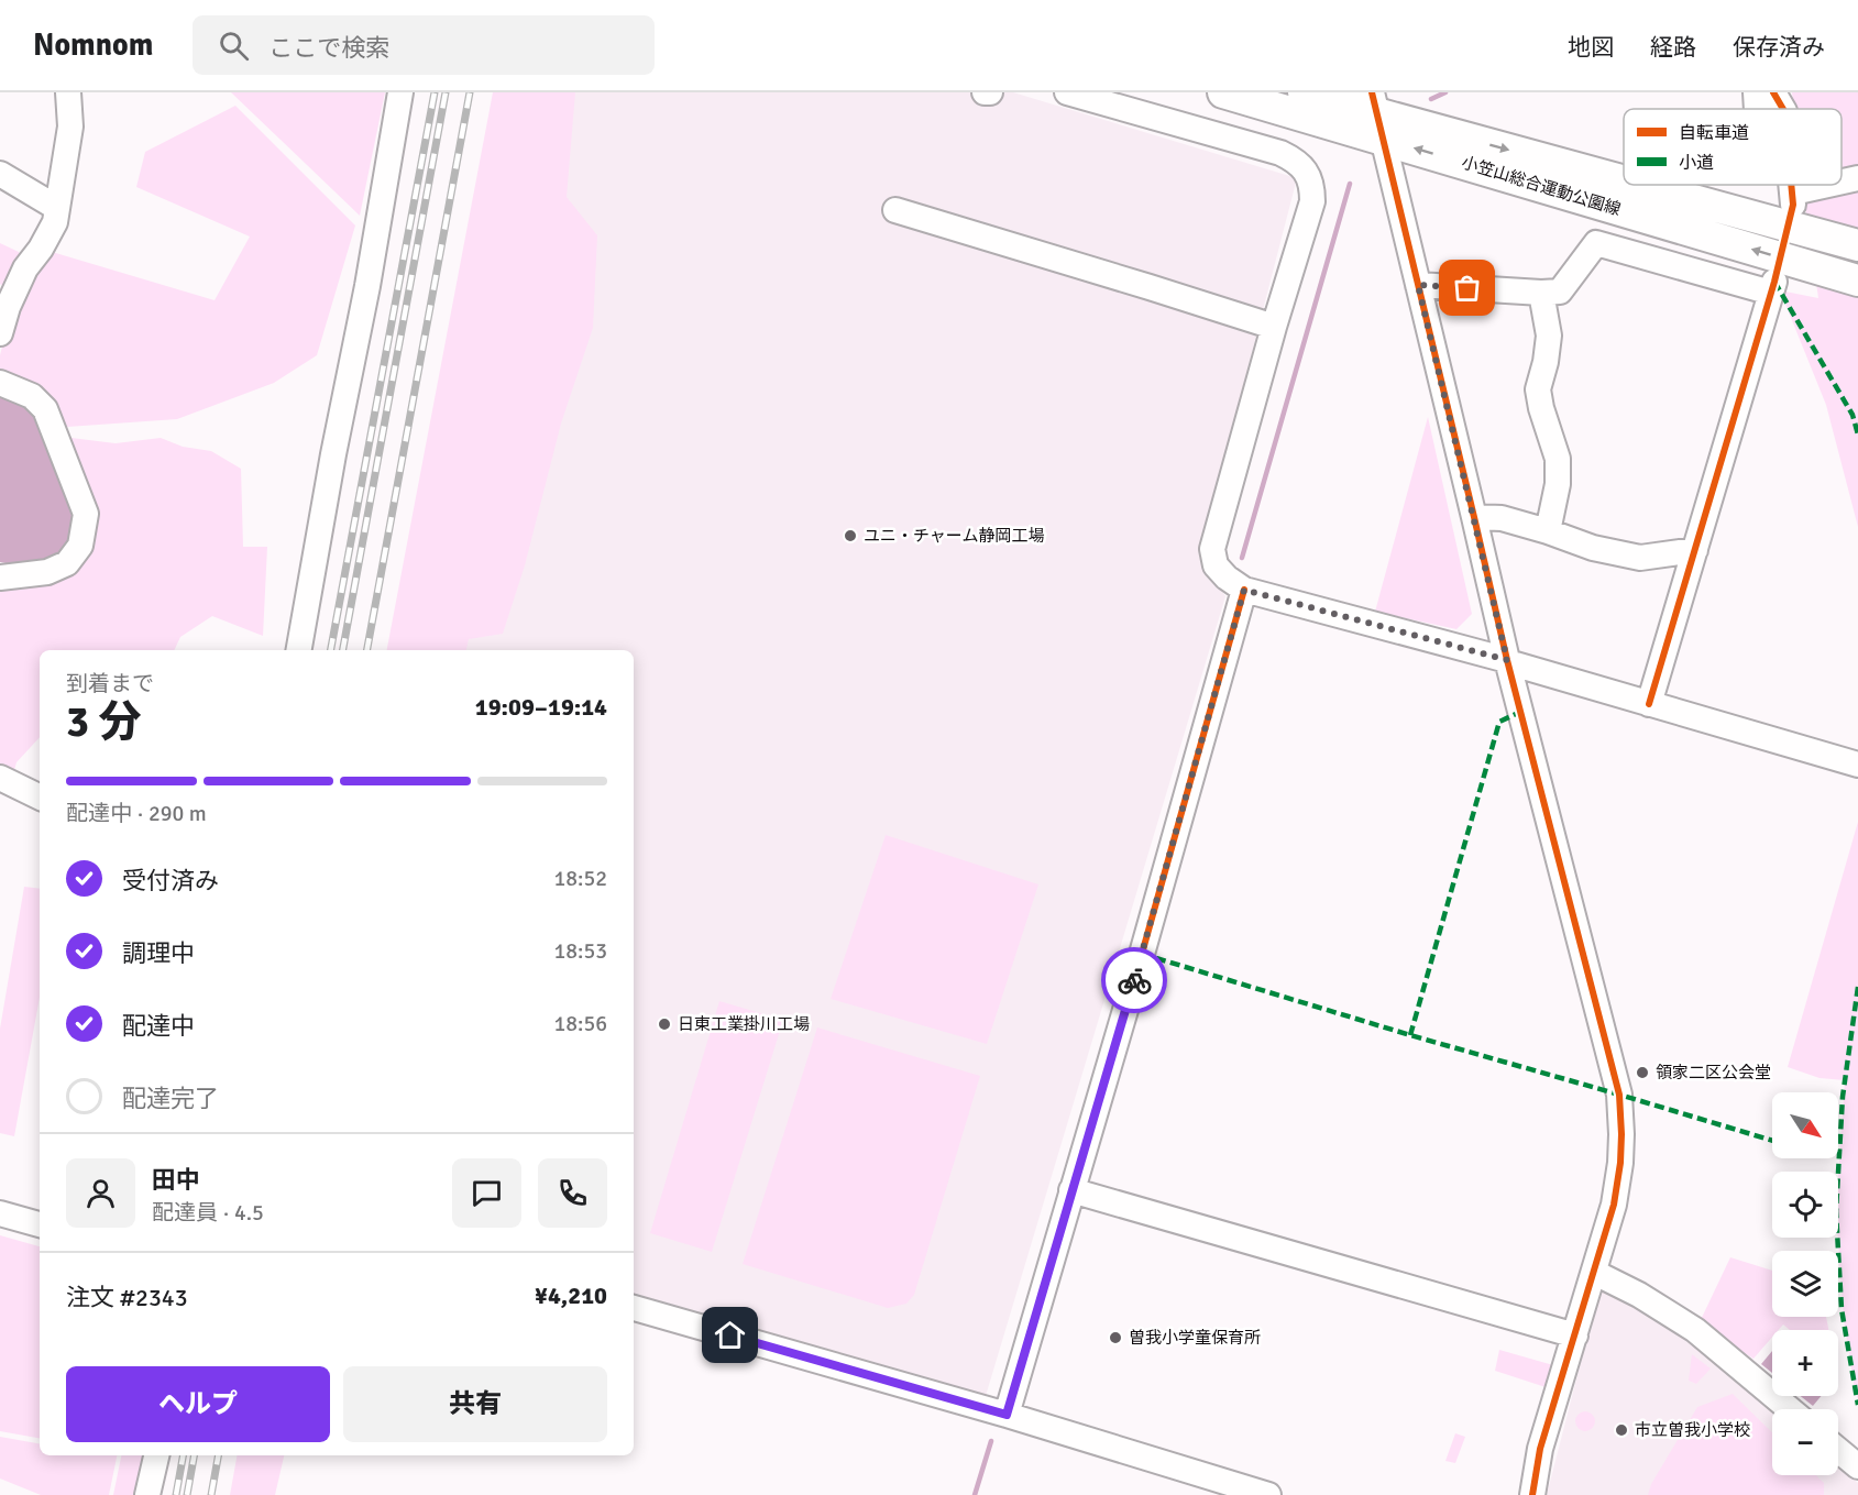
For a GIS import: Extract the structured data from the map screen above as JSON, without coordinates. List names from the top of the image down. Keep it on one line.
{"streets":{"main road":["小笠山総合運動公園線"]},"places":["ユニ・チャーム静岡工場","日東工業掛川工場","領家二区公会堂","曽我小学童保育所","市立曽我小学校"],"legend":["自転車道","小道"],"north":"bottom right","page":{"header":"Nomnom","search":"ここで検索","nav":["地図","経路","保存済み"],"heading":["3 分","到着まで","19:09–19:14"],"panel":["田中","配達員 · 4.5","注文 #2343","¥4,210"],"bar":"配達中 · 290 m","list":[["受付済み","18:52"],["調理中","18:53"],["配達中","18:56"],"配達完了"],"map_buttons":["+","−"],"buttons":["ヘルプ","共有"]}}
